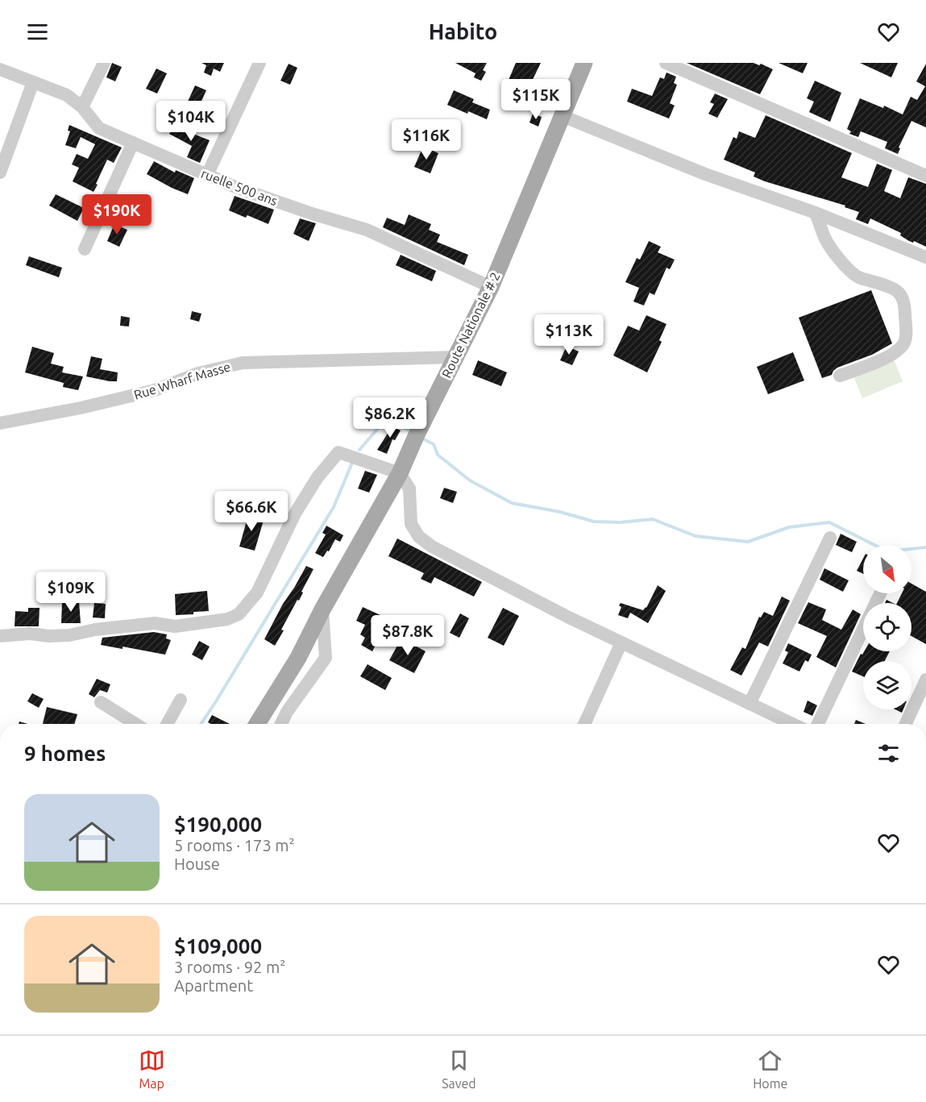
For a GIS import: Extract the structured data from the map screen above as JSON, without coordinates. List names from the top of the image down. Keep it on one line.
{"streets":{"main road":["Route Nationale # 2"],"street":["ruelle 500 ans","Rue Wharf Masse"]},"crossings":[["ruelle 500 ans","Route Nationale # 2"],["Route Nationale # 2","Rue Wharf Masse"]],"north":"bottom right","page":{"header":"Habito","price":["$115K","$104K","$116K","$190K","$113K","$86.2K","$66.6K","$109K","$87.8K"],"heading":"9 homes","list":[{"name":"$190,000","note":"5 rooms · 173 m² · House"},{"name":"$109,000","note":"3 rooms · 92 m² · Apartment"}],"tabs":["Map","Saved","Home"]}}
